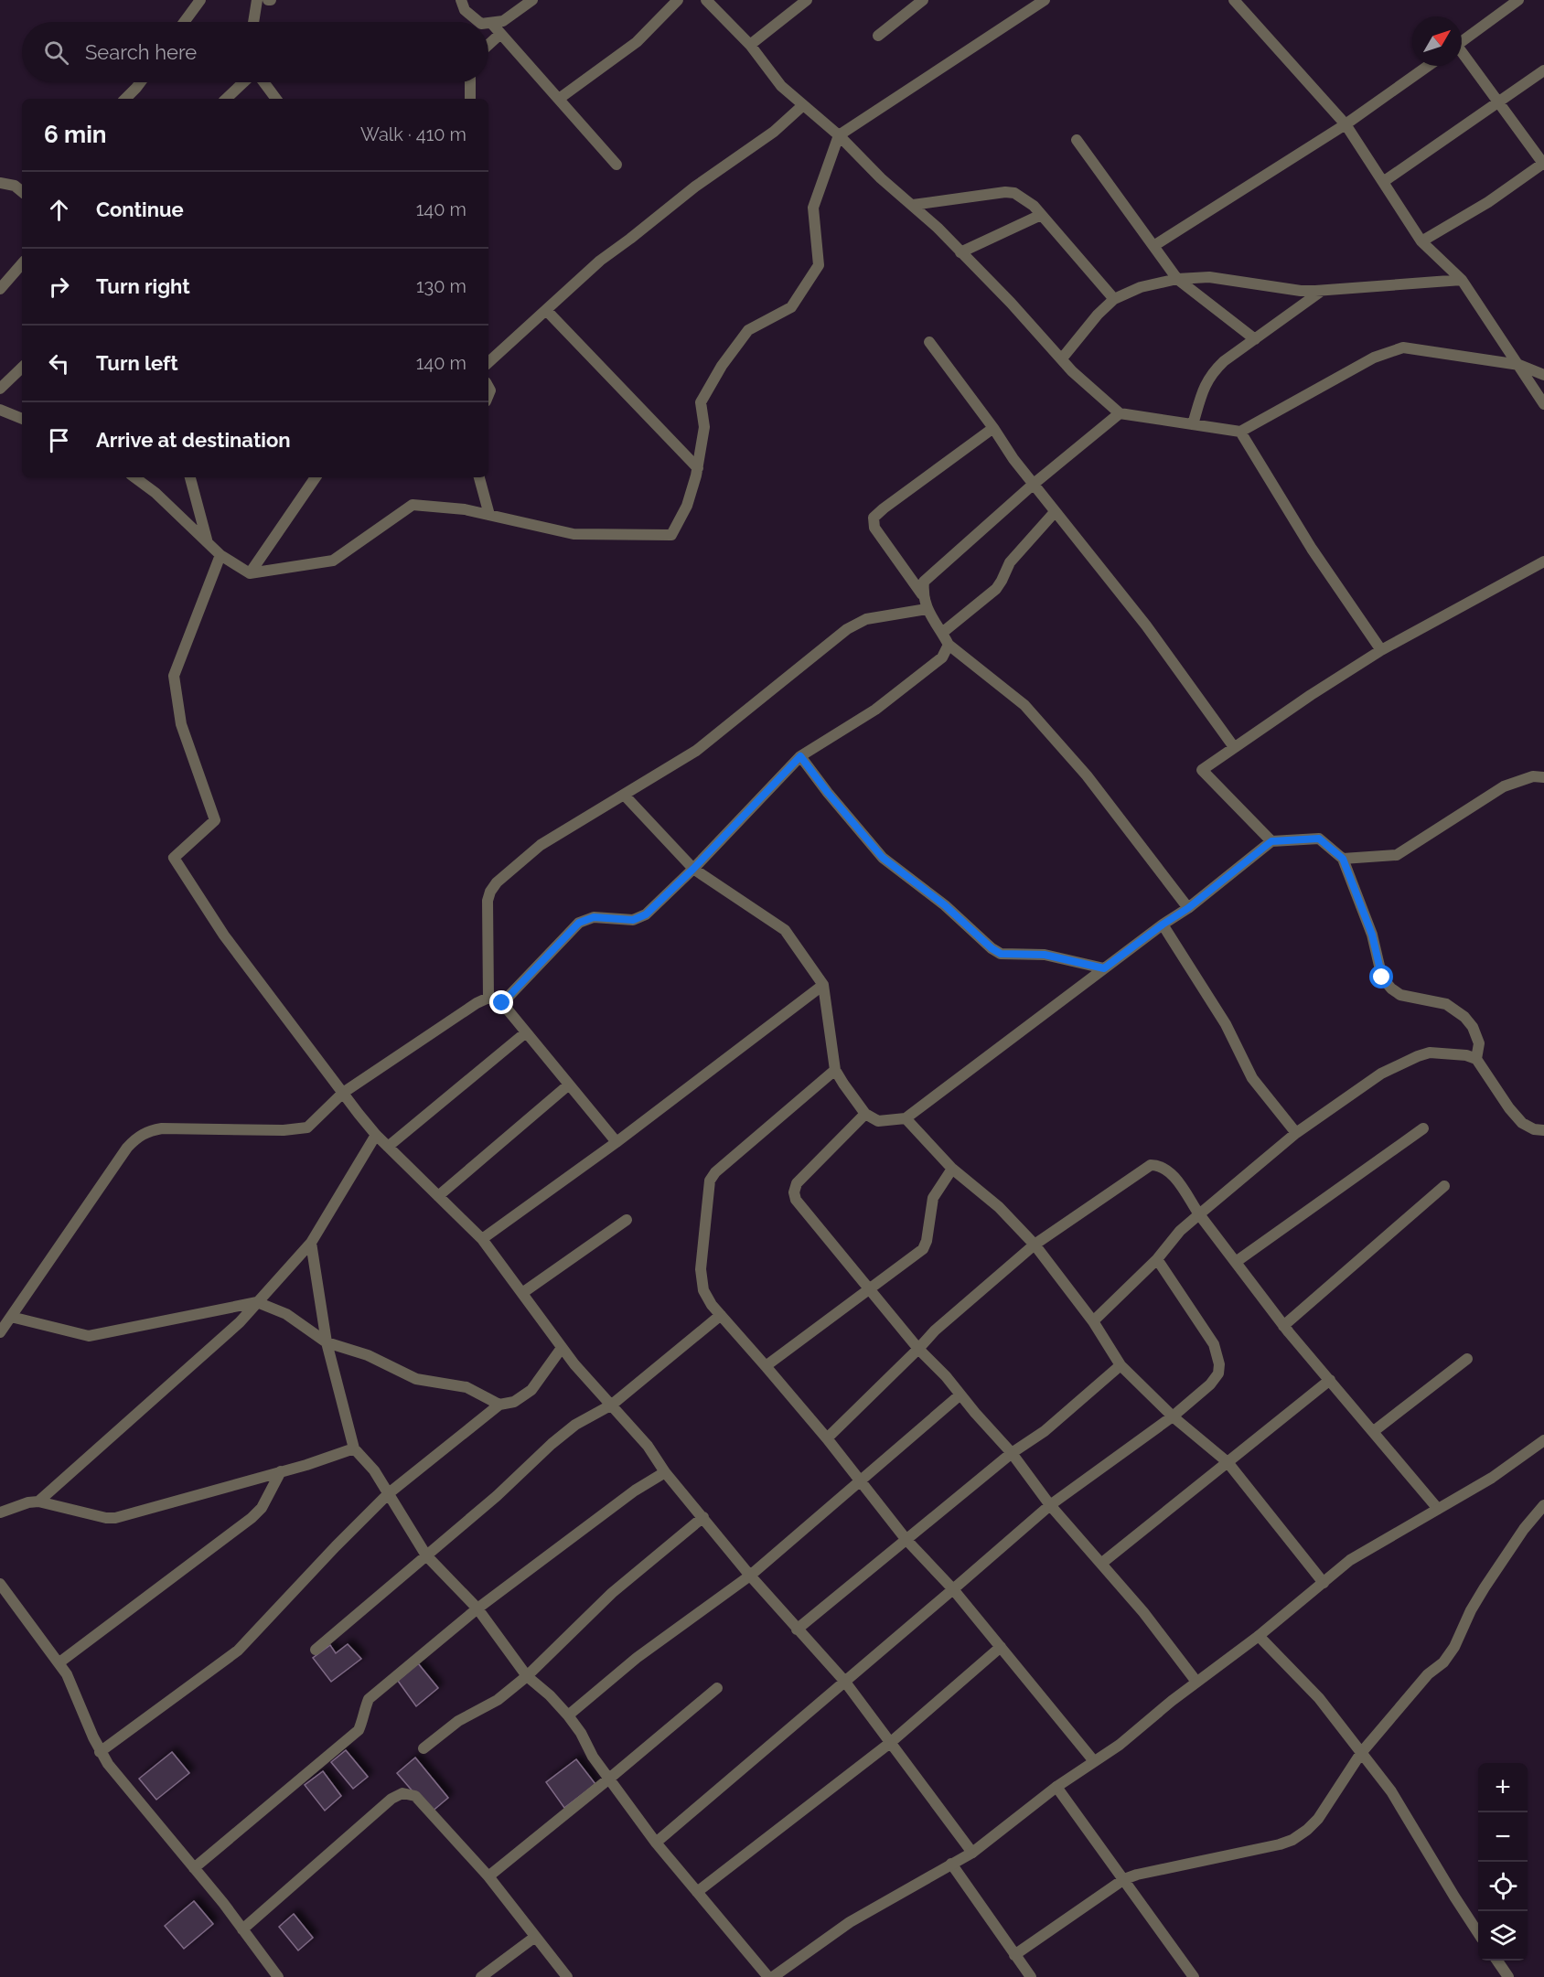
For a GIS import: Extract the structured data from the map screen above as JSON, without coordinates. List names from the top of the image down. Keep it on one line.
{"north":"top right","page":{"search":"Search here","heading":["6 min","Walk · 410 m"],"list":[["Continue","140 m"],["Turn right","130 m"],["Turn left","140 m"],"Arrive at destination"],"map_buttons":["+","−"]}}
